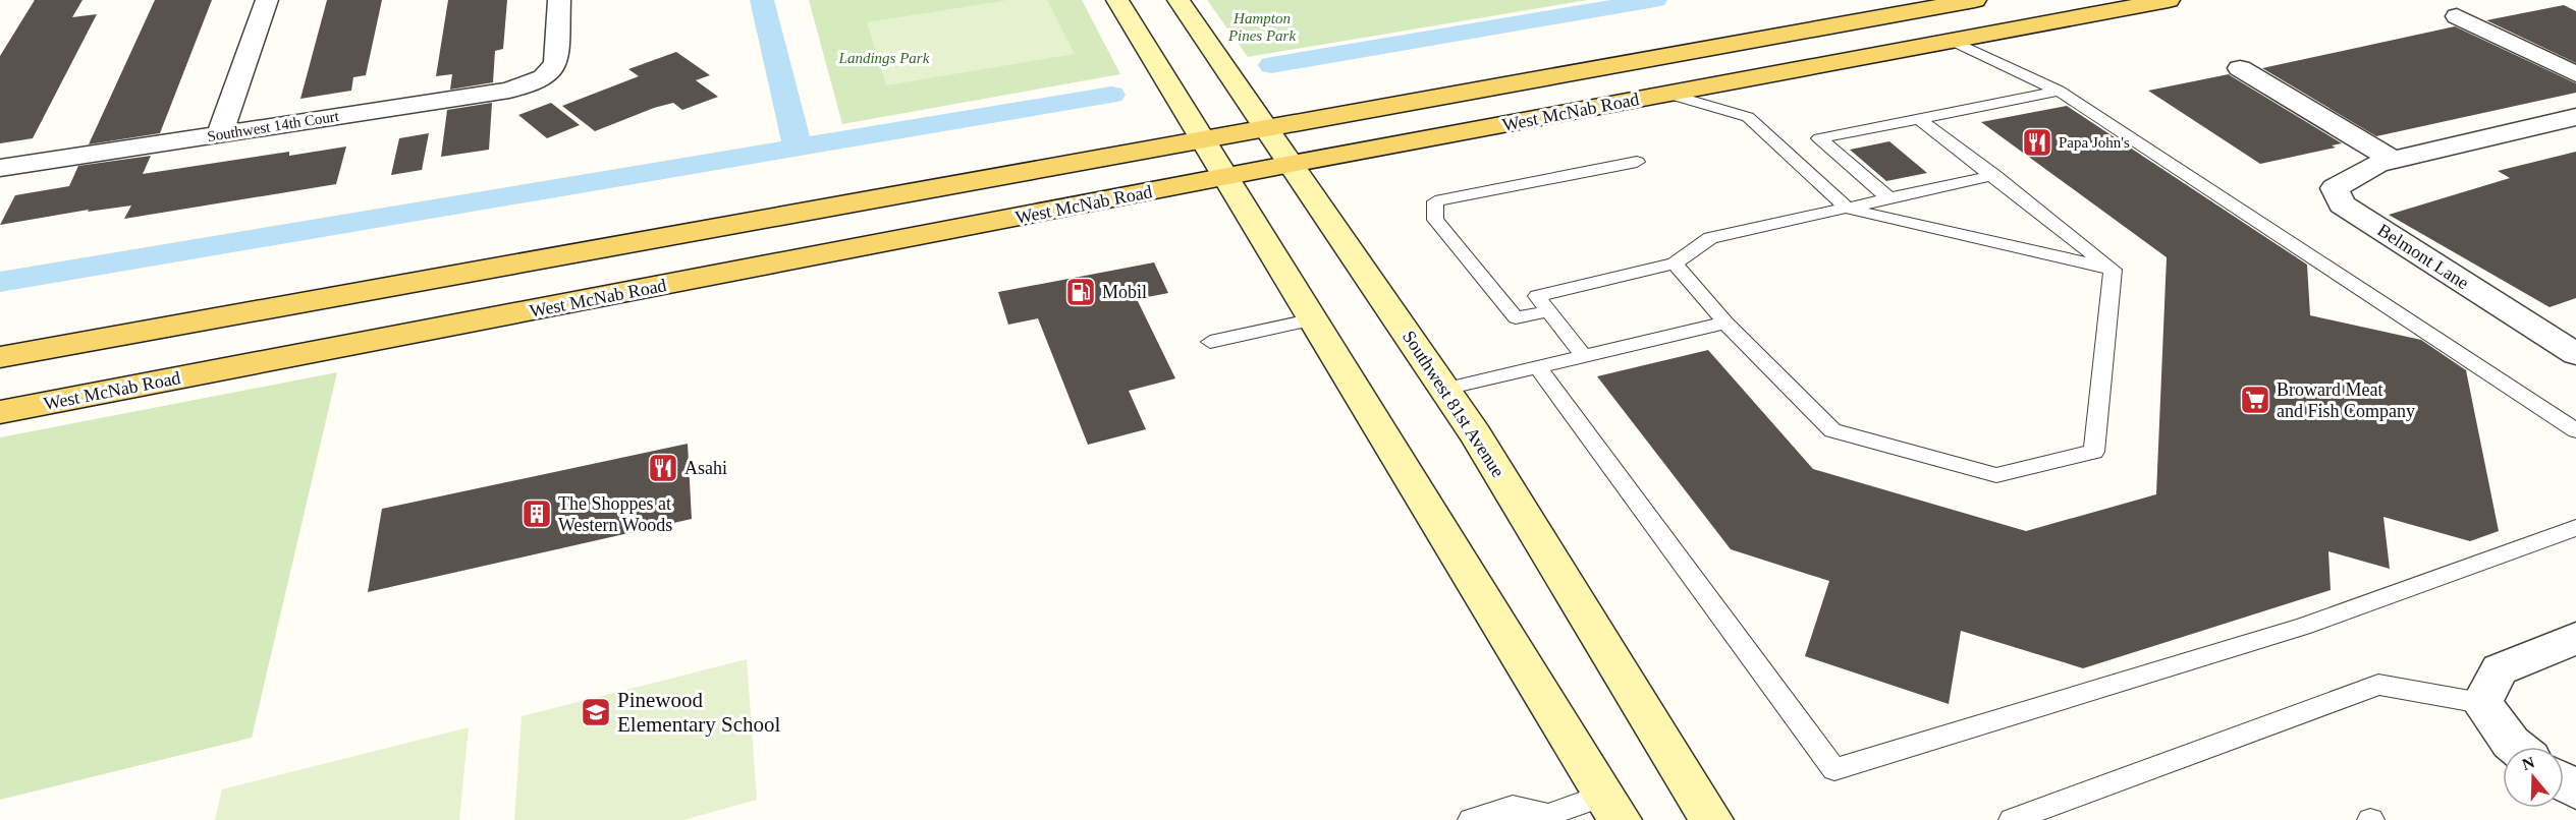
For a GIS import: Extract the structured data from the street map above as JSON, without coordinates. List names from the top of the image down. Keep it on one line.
{"streets":{"main road":["West McNab Road"],"street":["Southwest 14th Court","Belmont Lane","Southwest 81st Avenue"]},"crossings":[["West McNab Road","Southwest 81st Avenue"]],"parks":["Hampton Pines Park","Landings Park"],"places":{"restaurant":["Papa John's","Asahi"],"fuel station":["Mobil"],"supermarket":["Broward Meat and Fish Company"],"building":["The Shoppes at Western Woods"],"school or university":["Pinewood Elementary School"]},"north":"top"}
